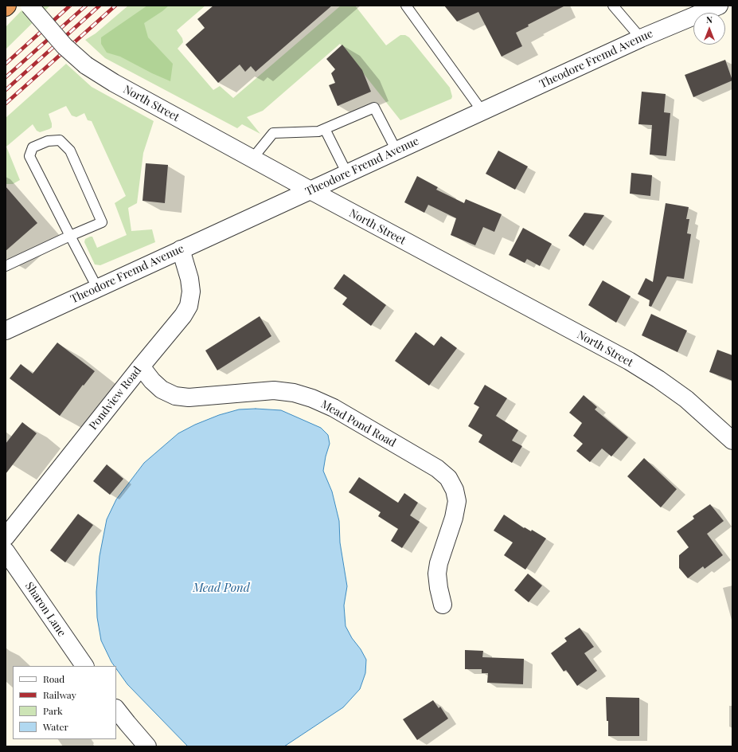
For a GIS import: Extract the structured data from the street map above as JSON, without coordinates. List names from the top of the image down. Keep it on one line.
{"streets":{"street":["Theodore Fremd Avenue","North Street","Pondview Road","Mead Pond Road","Sharon Lane"]},"crossings":[["Theodore Fremd Avenue","North Street"],["Theodore Fremd Avenue","Pondview Road"],["Pondview Road","Mead Pond Road"]],"water":["Mead Pond"],"legend":["Road","Railway","Park","Water"],"north":"top"}
